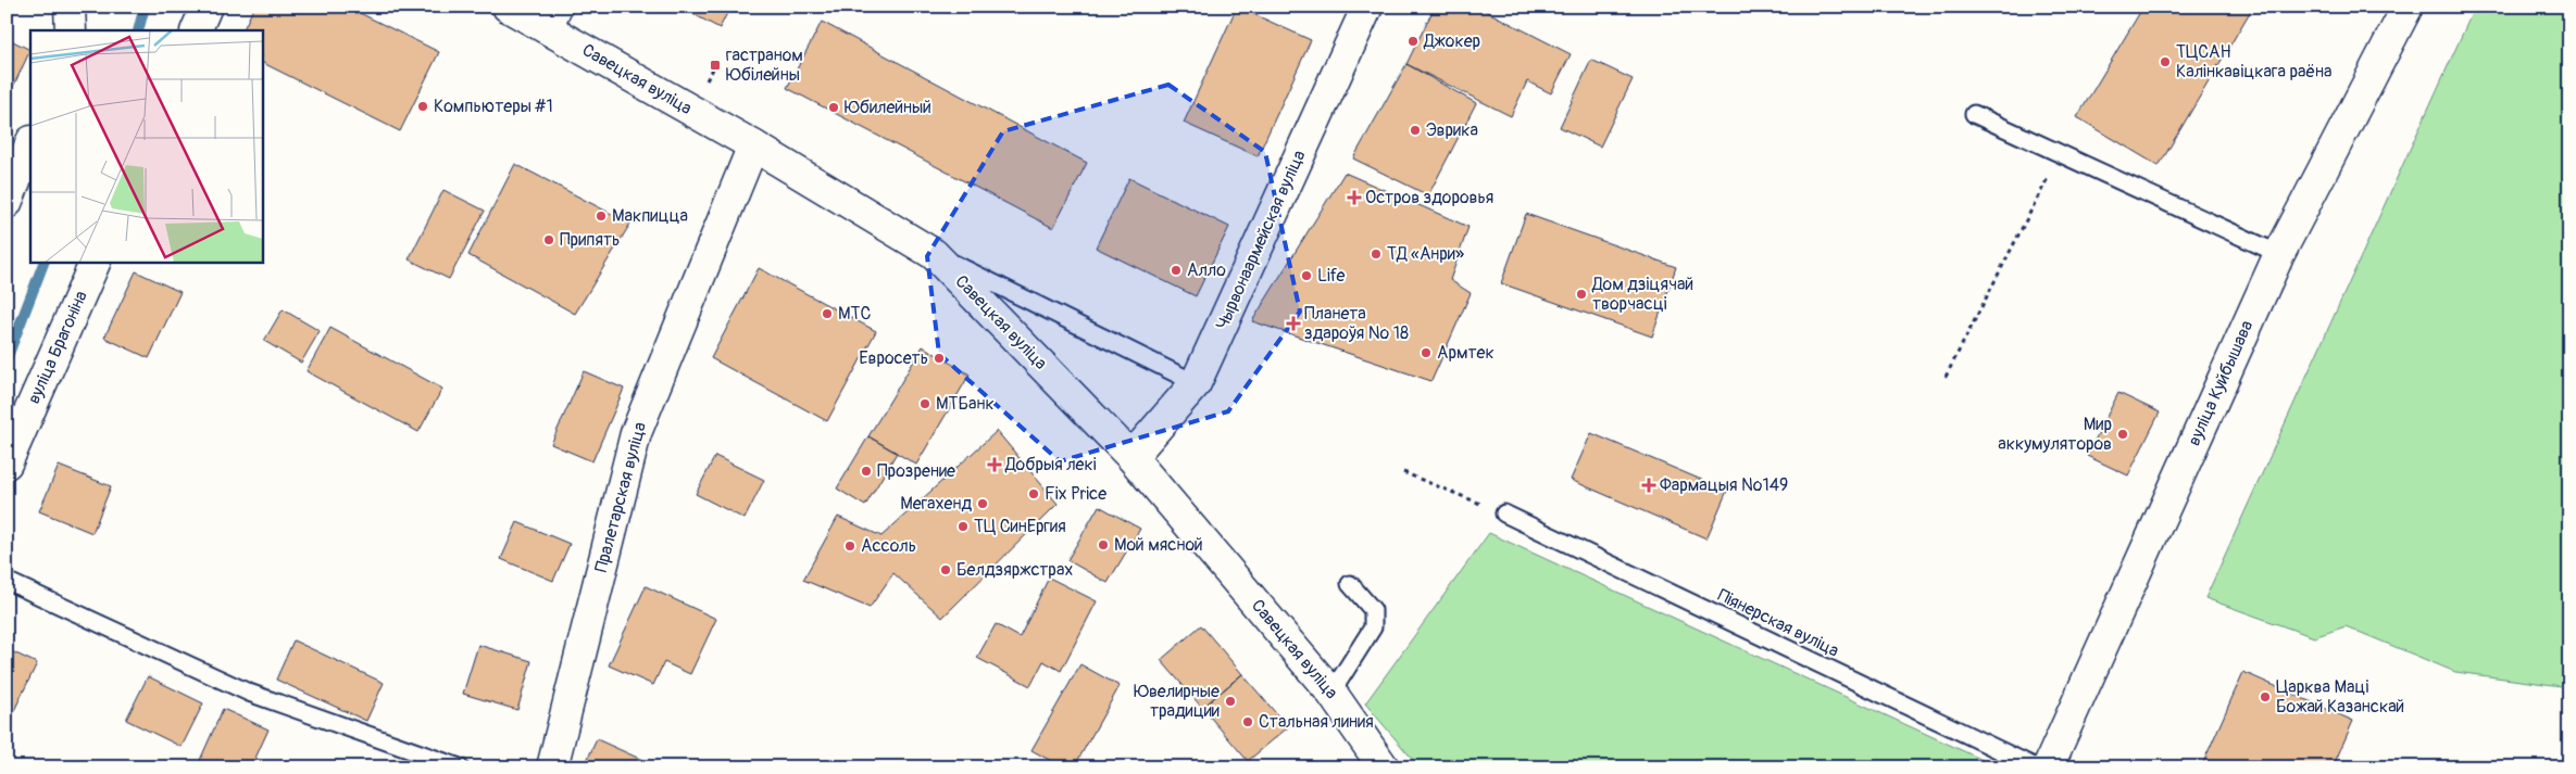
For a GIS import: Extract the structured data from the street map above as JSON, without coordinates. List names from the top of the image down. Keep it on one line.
{"streets":{"main road":["Савецкая вуліца","Чырвонаармейская вуліца","вуліца Брагоніна","вуліца Куйбышава","Пралетарская вуліца"],"lane":["Піянерская вуліца"]},"crossings":[["Савецкая вуліца","Чырвонаармейская вуліца"],["Савецкая вуліца","Пралетарская вуліца"]],"places":{"other":["Джокер","ТЦСАН Калінкавіцкага раёна","Компьютеры #1","Юбилейный","Эврика","Макпицца","Припять","ТД «Анри»","Алло","Life","Дом дзіцячай творчасці","МТС","Армтек","Евросеть","МТБанк","Мир аккумуляторов","Прозрение","Fix Price","Мегахенд","ТЦ СинЕргия","Мой мясной","Ассоль","Белдзяржстрах","Царква Маці Божай Казанскай","Ювелирные традиции","Стальная линия"],"transit":["гастраном Юбілейны"],"health":["Остров здоровья","Планета здароўя № 18","Добрыя лекі","Фармацыя №149"]}}
